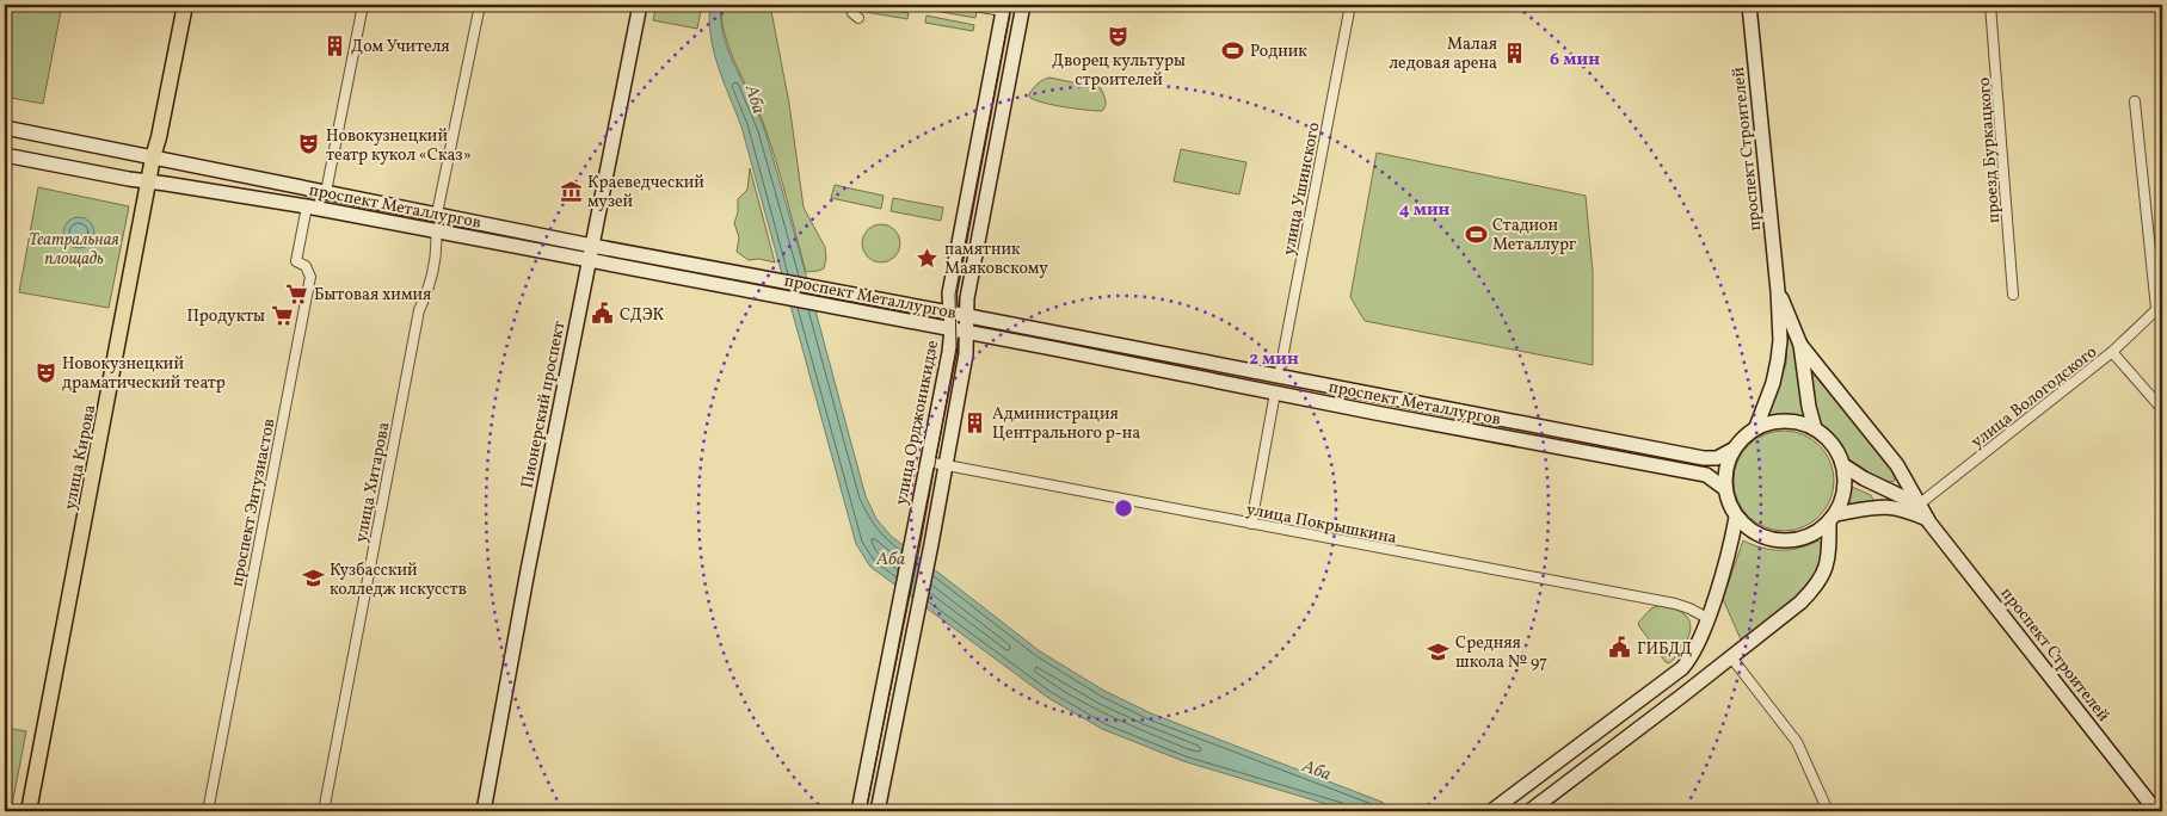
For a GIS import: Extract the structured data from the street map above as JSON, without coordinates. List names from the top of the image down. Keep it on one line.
{"streets":{"main road":["проспект Строителей","проспект Металлургов","Пионерский проспект","улица Орджоникидзе","улица Кирова"],"street":["проезд Буркацкого","улица Ушинского","улица Вологодского","улица Хитарова","проспект Энтузиастов","улица Покрышкина"]},"crossings":[["проспект Строителей","улица Вологодского"],["улица Ушинского","проспект Металлургов"],["проспект Металлургов","Пионерский проспект"],["проспект Металлургов","улица Орджоникидзе"],["проспект Металлургов","улица Кирова"],["проспект Металлургов","улица Хитарова"],["проспект Металлургов","проспект Энтузиастов"],["улица Орджоникидзе","улица Покрышкина"]],"water":["Аба"],"parks":["Театральная площадь"],"places":{"theatre":["Дворец культуры строителей","Новокузнецкий театр кукол «Сказ»","Новокузнецкий драматический театр"],"building":["Дом Учителя","Малая ледовая арена","Администрация Центрального р-на"],"sports":["Родник","Стадион Металлург"],"museum":["Краеведческий музей"],"place":["памятник Маяковскому"],"supermarket":["Бытовая химия","Продукты"],"public building":["СДЭК","ГИБДД"],"school or university":["Кузбасский колледж искусств","Средняя школа № 97"]},"rings":["6 мин","4 мин","2 мин"]}
